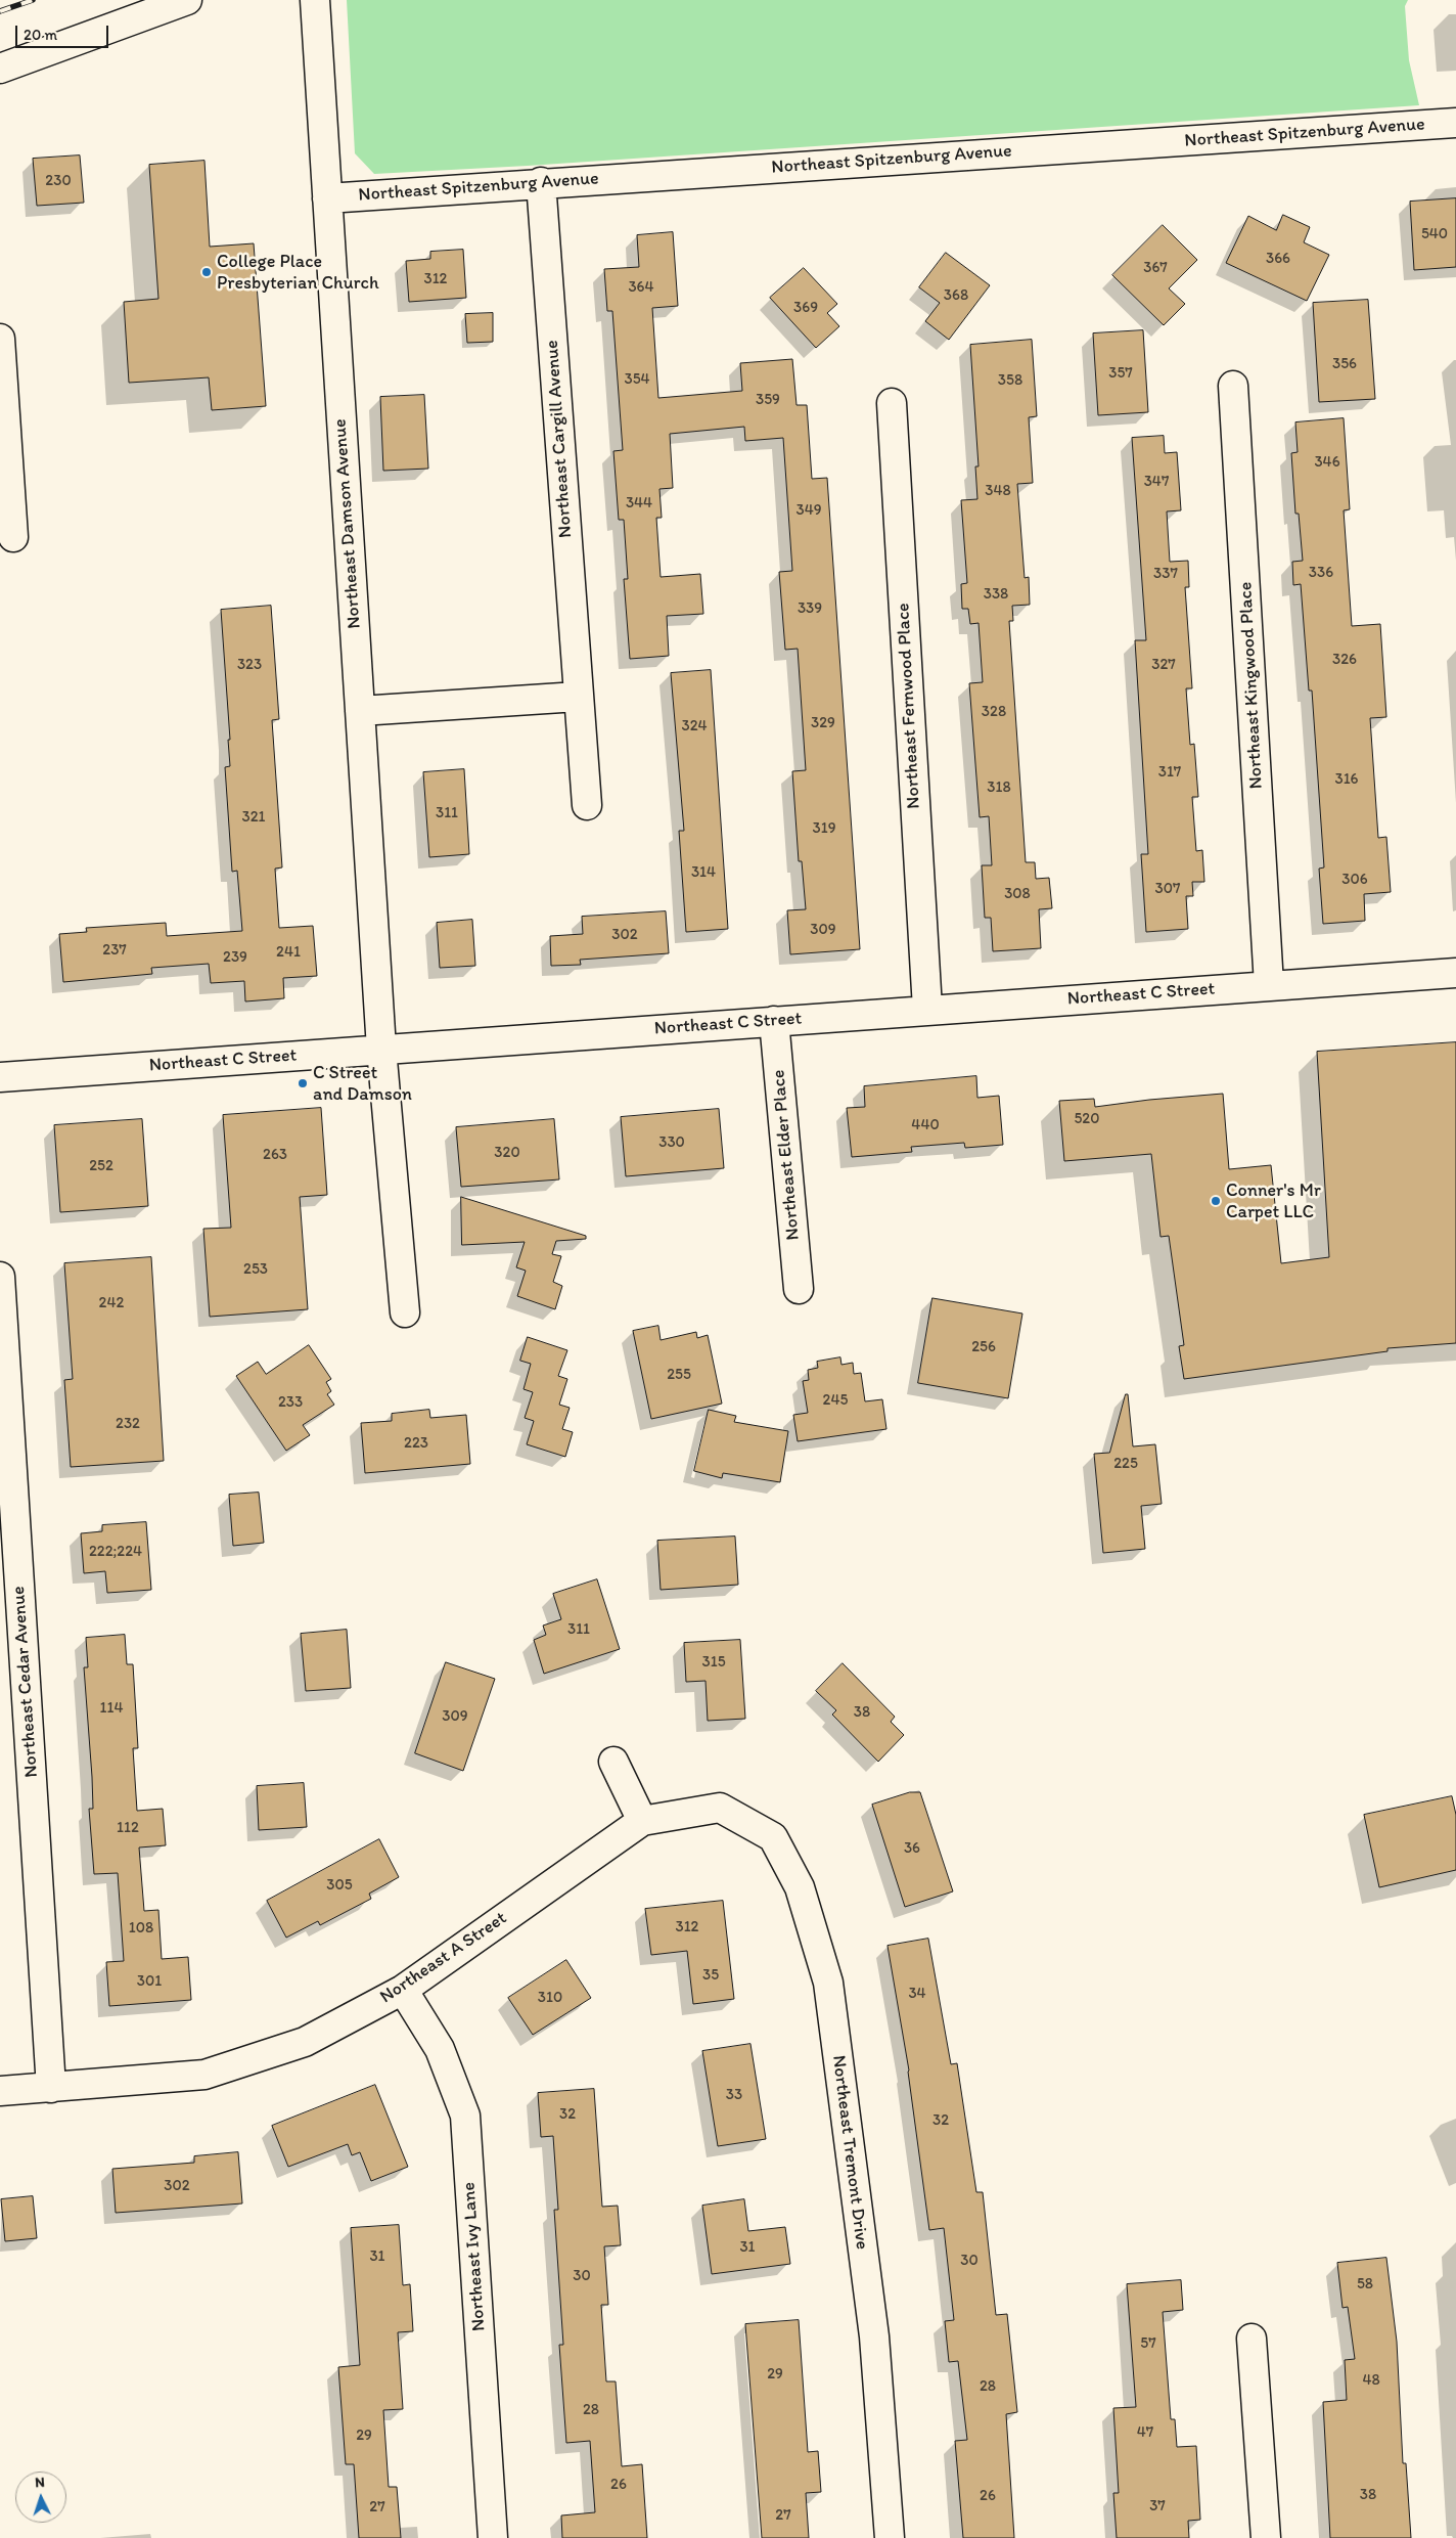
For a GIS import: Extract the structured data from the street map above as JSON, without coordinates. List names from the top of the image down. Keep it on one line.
{"streets":{"street":["Northeast Spitzenburg Avenue","Northeast Cargill Avenue","Northeast Damson Avenue","Northeast Kingwood Place","Northeast Fernwood Place","Northeast C Street","Northeast Elder Place","Northeast Cedar Avenue","Northeast A Street","Northeast Tremont Drive","Northeast Ivy Lane"]},"crossings":[["Northeast Spitzenburg Avenue","Northeast Cargill Avenue"],["Northeast Spitzenburg Avenue","Northeast Damson Avenue"],["Northeast Damson Avenue","Northeast C Street"],["Northeast Kingwood Place","Northeast C Street"],["Northeast Fernwood Place","Northeast C Street"],["Northeast C Street","Northeast Elder Place"],["Northeast Cedar Avenue","Northeast A Street"],["Northeast A Street","Northeast Tremont Drive"],["Northeast A Street","Northeast Ivy Lane"]],"places":["College Place Presbyterian Church","C Street and Damson","Conner's Mr Carpet LLC"],"house_numbers":["230","540","366","367","312","364","368","369","356","357","354","358","359","346","347","348","344","349","336","337","338","339","326","323","327","328","329","324","317","316","318","311","321","319","314","306","307","308","309","302","237","241","239","520","440","330","320","263","252","253","242","256","255","245","233","232","223","225","222;224","311","315","114","38","309","112","36","305","312","108","35","301","34","310","33","32","32","302","31","31","30","30","58","57","29","48","28","28","47","29","26","38","26","37","27","27"],"scale_bar":"20 m","north":"top"}
